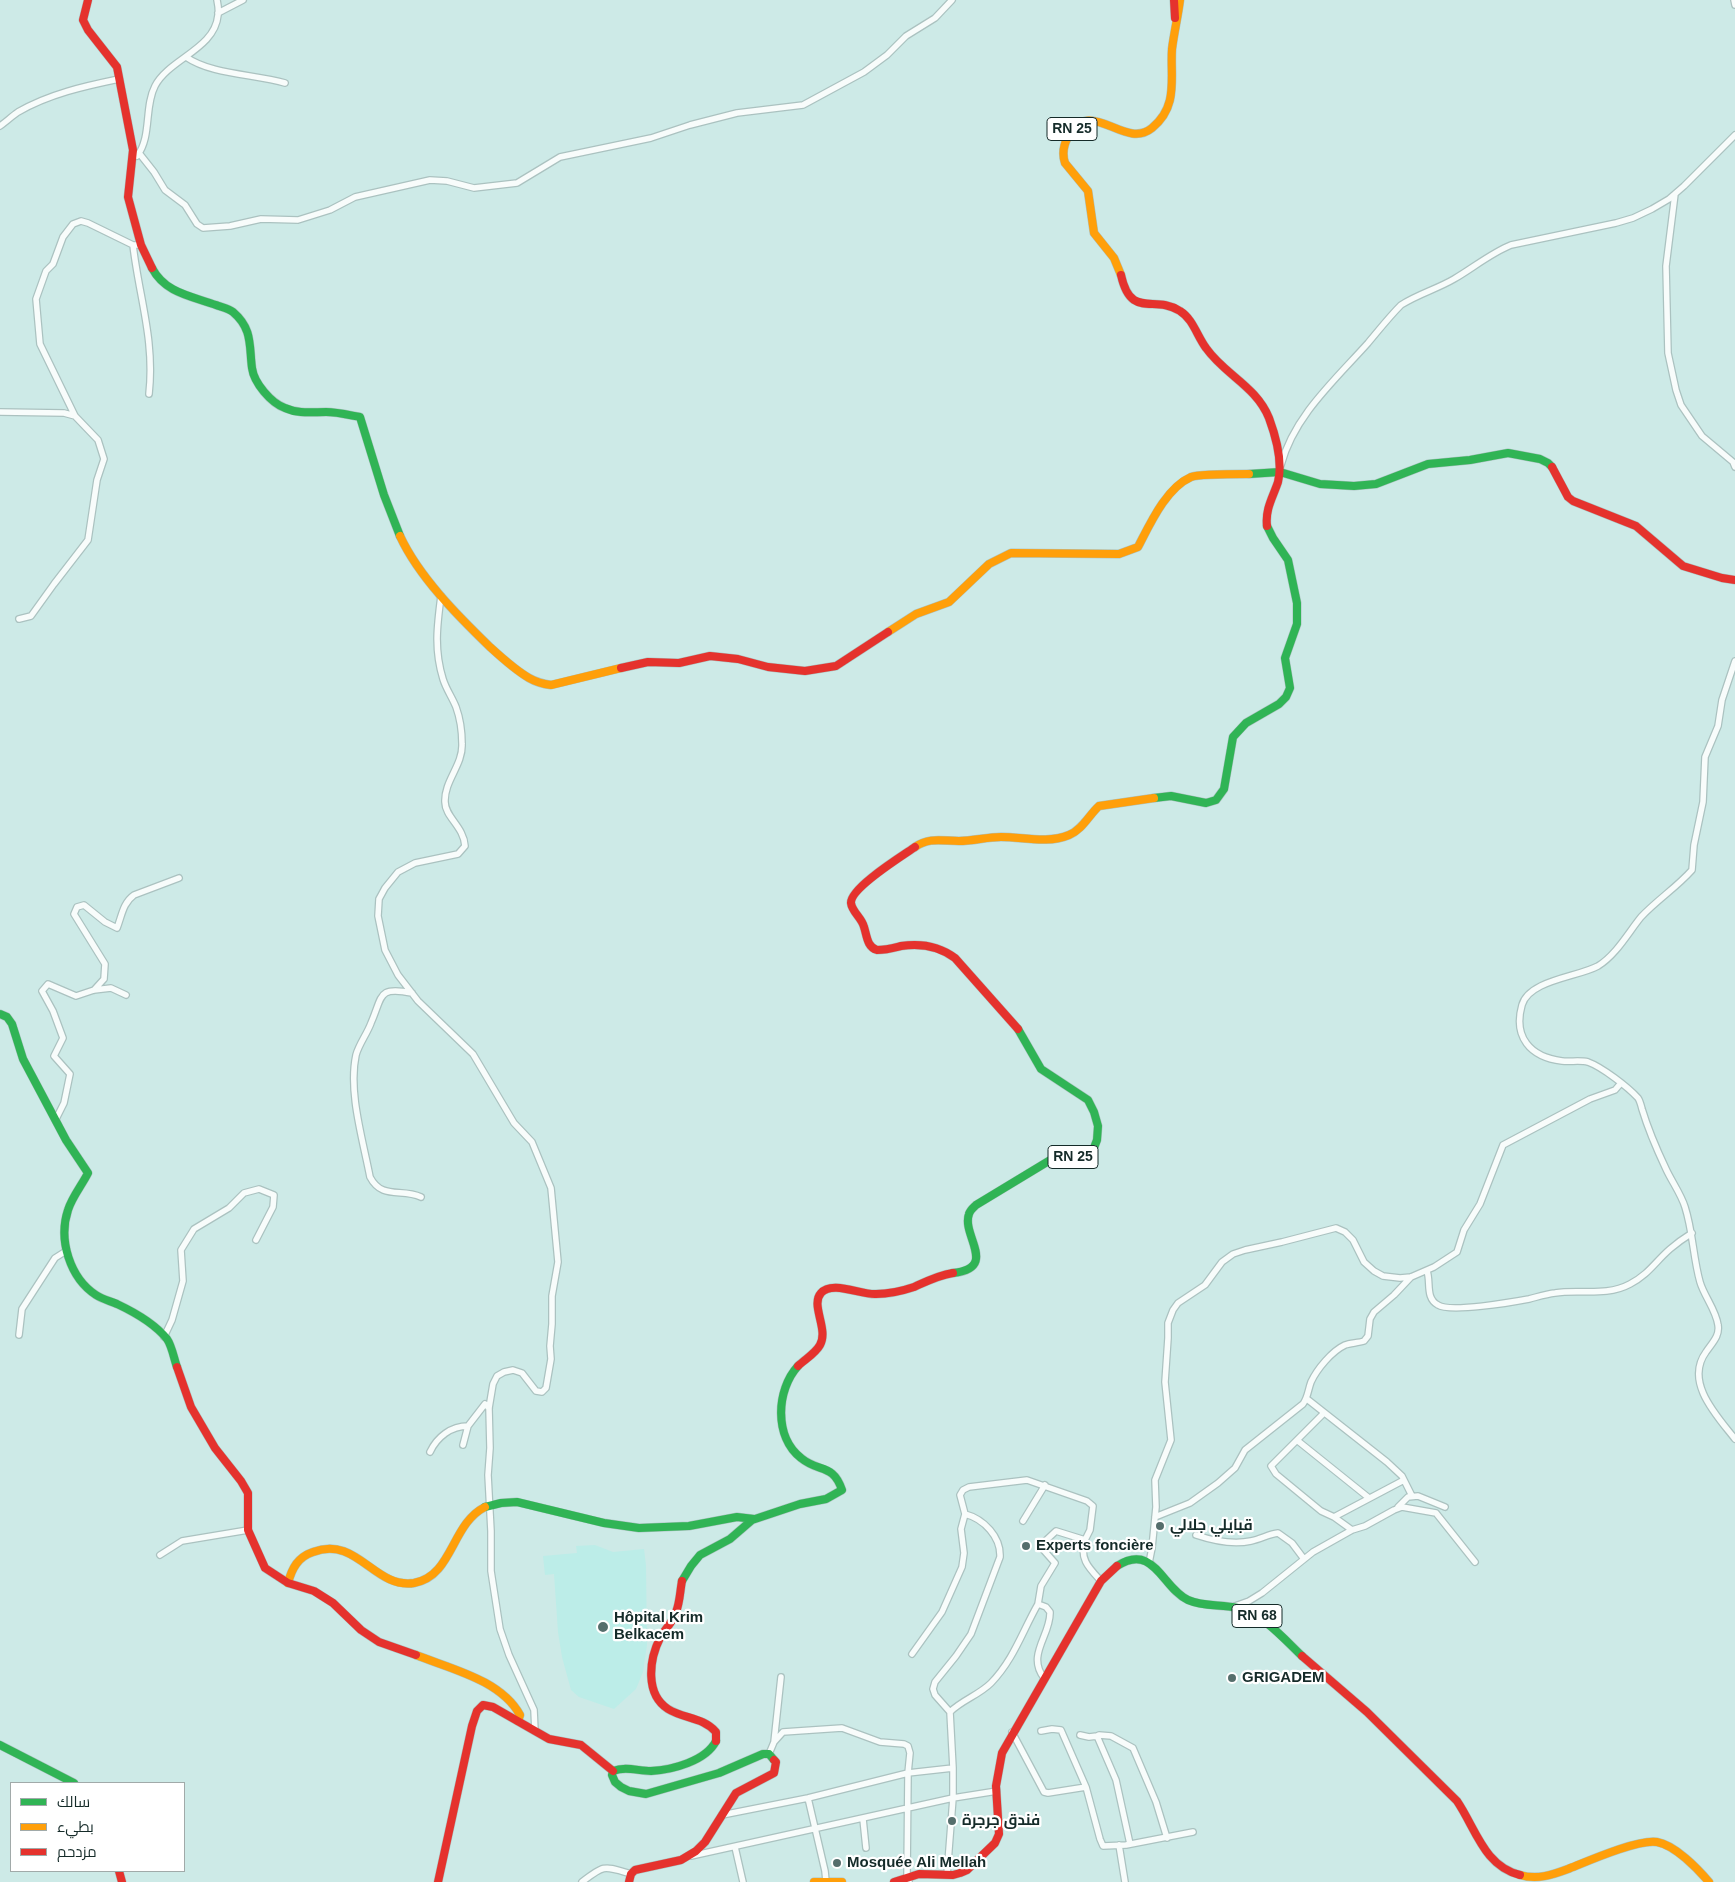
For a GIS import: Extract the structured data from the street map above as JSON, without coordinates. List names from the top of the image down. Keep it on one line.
{"streets":{"main road":["RN 25","RN 68"]},"places":["قبايلي جلالي","Experts foncière","Hôpital Krim Belkacem","GRIGADEM","فندق جرجرة","Mosquée Ali Mellah"],"legend":["سالك","بطيء","مزدحم"]}
